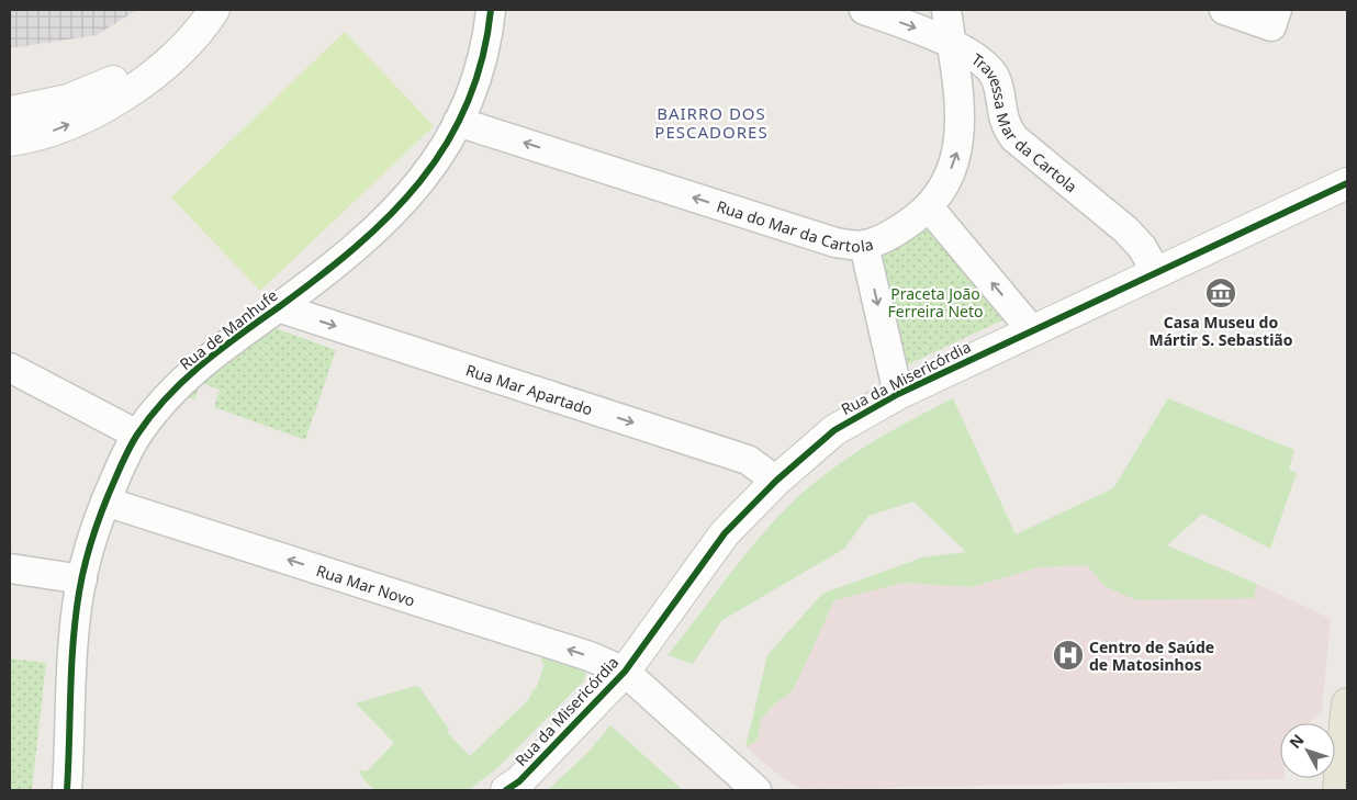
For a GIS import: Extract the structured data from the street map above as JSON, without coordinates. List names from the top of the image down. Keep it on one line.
{"streets":{"street":["Travessa Mar da Cartola","Rua do Mar da Cartola","Rua de Manhufe","Rua da Misericórdia","Rua Mar Apartado","Rua Mar Novo"]},"crossings":[["Travessa Mar da Cartola","Rua do Mar da Cartola"],["Travessa Mar da Cartola","Rua da Misericórdia"],["Rua do Mar da Cartola","Rua de Manhufe"],["Rua de Manhufe","Rua Mar Apartado"],["Rua de Manhufe","Rua Mar Novo"],["Rua da Misericórdia","Rua Mar Apartado"],["Rua da Misericórdia","Rua Mar Novo"]],"one_way":["Rua do Mar da Cartola","Rua Mar Apartado","Rua Mar Novo"],"districts":["BAIRRO DOS PESCADORES"],"parks":["Praceta João Ferreira Neto"],"places":{"museum":["Casa Museu do Mártir S. Sebastião"],"hospital":["Centro de Saúde de Matosinhos"]},"north":"top left"}
